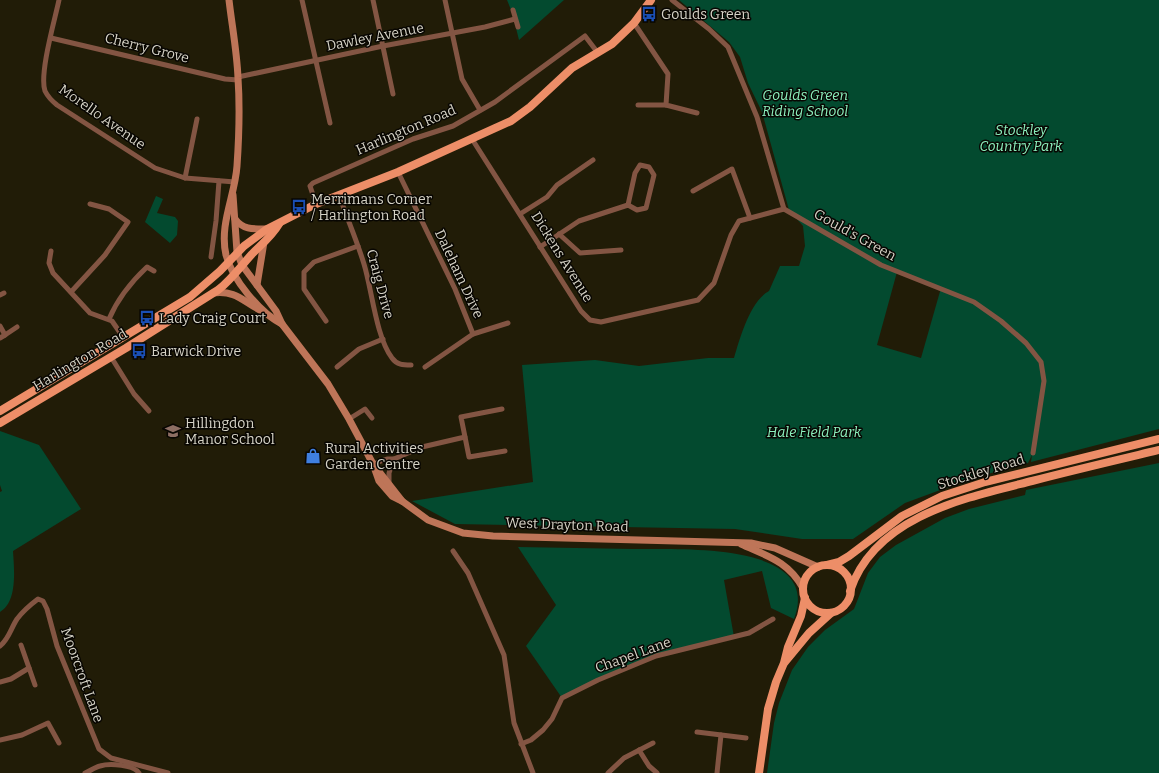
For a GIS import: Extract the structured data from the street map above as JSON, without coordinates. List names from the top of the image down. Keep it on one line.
{"streets":{"main road":["Harlington Road","Stockley Road","West Drayton Road"],"street":["Dawley Avenue","Cherry Grove","Morello Avenue","Gould's Green","Dickens Avenue","Daleham Drive","Craig Drive","Chapel Lane","Moorcroft Lane"]},"crossings":[["Dawley Avenue","Cherry Grove"],["Dawley Avenue","West Drayton Road"],["Cherry Grove","Morello Avenue"],["Cherry Grove","West Drayton Road"],["Morello Avenue","West Drayton Road"],["Harlington Road","Dickens Avenue"],["Harlington Road","Daleham Drive"],["Harlington Road","Craig Drive"],["Harlington Road","West Drayton Road"],["Gould's Green","Dickens Avenue"],["Stockley Road","West Drayton Road"]],"parks":["Goulds Green Riding School","Stockley Country Park","Hale Field Park"],"places":{"bus stop":["Goulds Green","Merrimans Corner / Harlington Road","Lady Craig Court","Barwick Drive"],"school or university":["Hillingdon Manor School"],"shop":["Rural Activities Garden Centre"]}}
